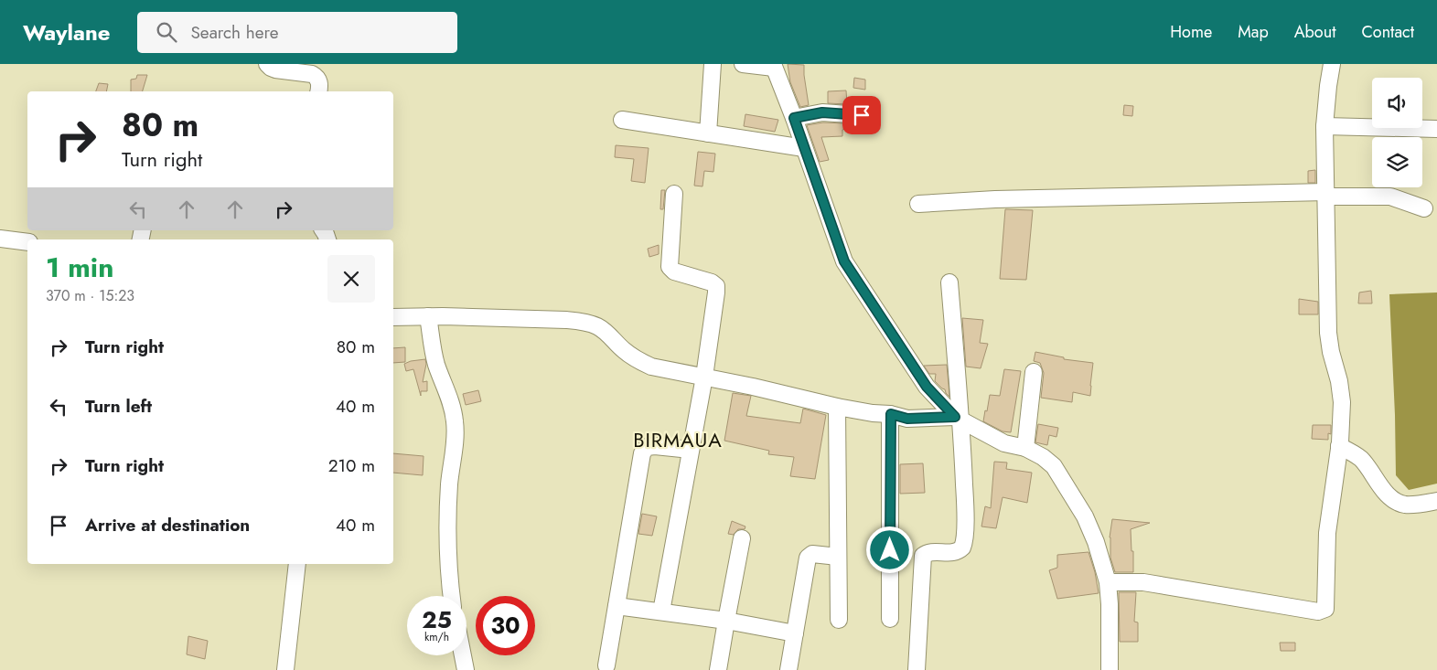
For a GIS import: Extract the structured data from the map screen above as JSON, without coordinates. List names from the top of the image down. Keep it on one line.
{"districts":["BIRMAUA"],"page":{"header":"Waylane","search":"Search here","nav":["Home","Map","About","Contact"],"turn":["80 m","Turn right"],"heading":["1 min","370 m · 15:23"],"list":[{"name":"Turn right","value":"80 m"},{"name":"Turn left","value":"40 m"},{"name":"Turn right","value":"210 m"},{"name":"Arrive at destination","value":"40 m"}],"speed":"25 km/h","limit":"30"}}
